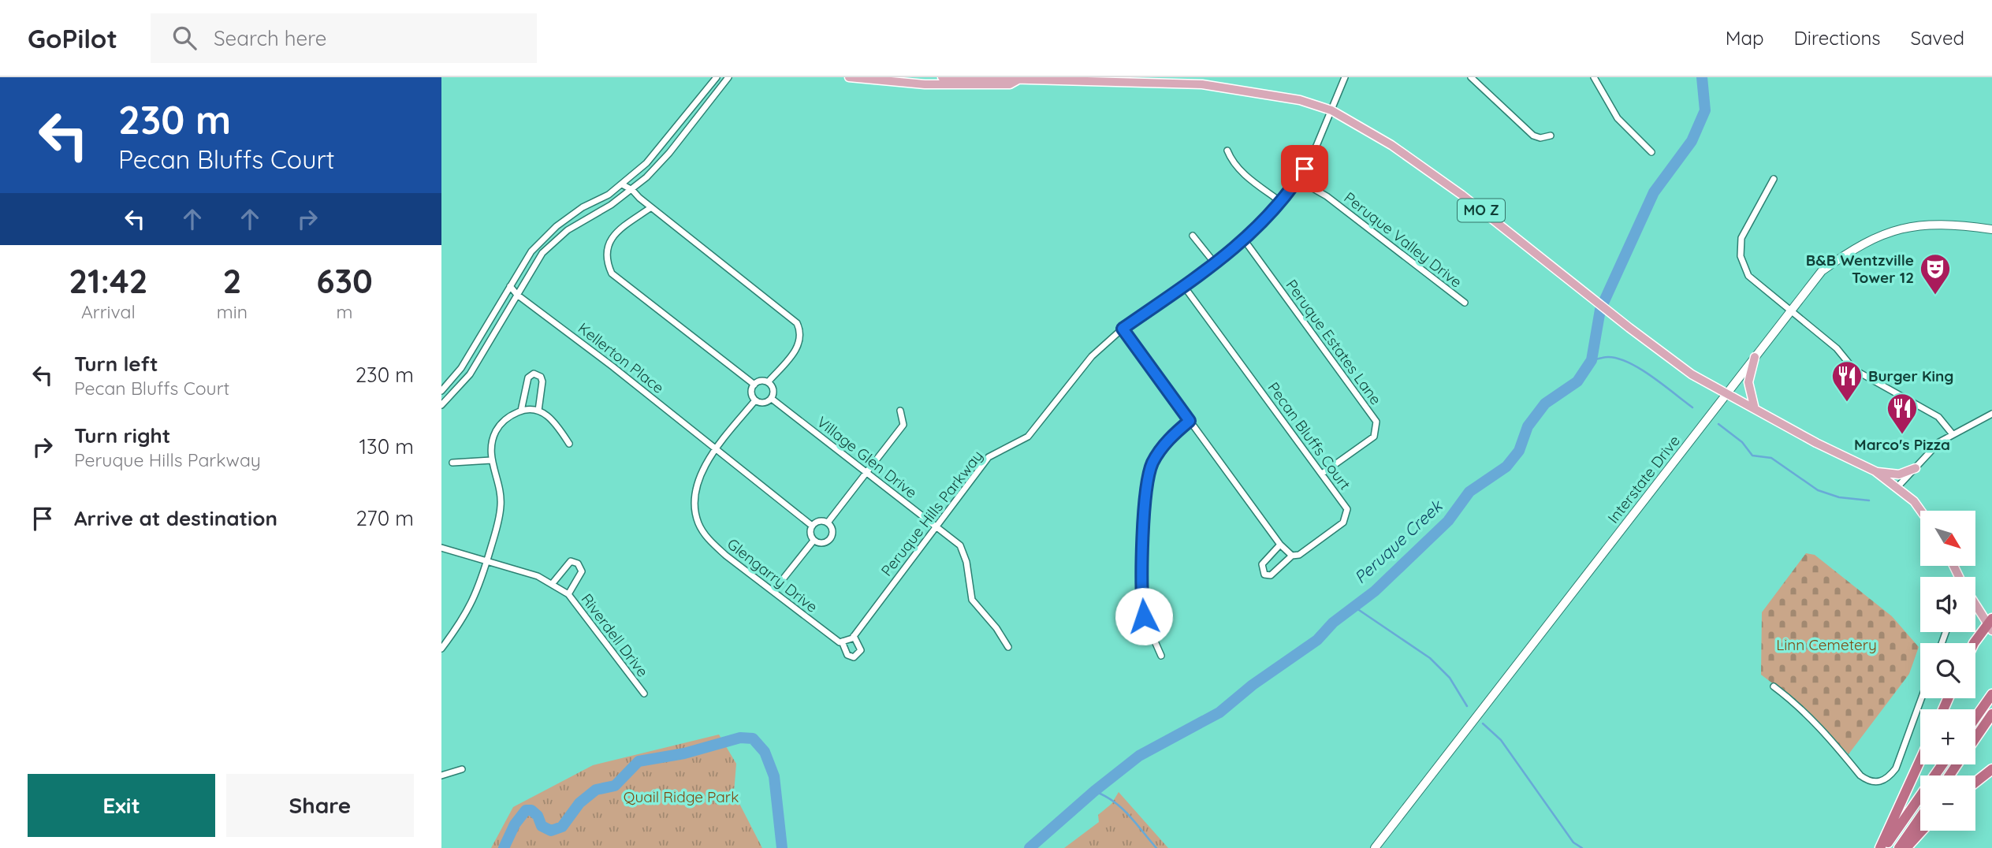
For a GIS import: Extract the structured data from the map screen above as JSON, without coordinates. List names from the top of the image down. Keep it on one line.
{"streets":{"main road":["MO Z","Interstate Drive"],"street":["Peruque Valley Drive","Peruque Estates Lane","Kellerton Place","Pecan Bluffs Court","Village Glen Drive","Peruque Hills Parkway","Glengarry Drive","Riverdell Drive"]},"crossings":[["MO Z","Interstate Drive"],["MO Z","Peruque Hills Parkway"],["Peruque Valley Drive","Peruque Hills Parkway"],["Peruque Estates Lane","Pecan Bluffs Court"],["Peruque Estates Lane","Peruque Hills Parkway"],["Kellerton Place","Glengarry Drive"],["Pecan Bluffs Court","Peruque Hills Parkway"],["Village Glen Drive","Peruque Hills Parkway"],["Village Glen Drive","Glengarry Drive"],["Peruque Hills Parkway","Glengarry Drive"]],"water":["Peruque Creek"],"parks":["Linn Cemetery","Quail Ridge Park"],"places":{"theatre":["B&B Wentzville Tower 12"],"restaurant":["Burger King","Marco's Pizza"]},"north":"bottom right","page":{"header":"GoPilot","search":"Search here","nav":["Map","Directions","Saved"],"turn":["230 m","Pecan Bluffs Court"],"eta":["21:42","Arrival","2","min","630","m"],"list":[{"name":"Turn left","note":"Pecan Bluffs Court","value":"230 m"},{"name":"Turn right","note":"Peruque Hills Parkway","value":"130 m"},{"name":"Arrive at destination","value":"270 m"}],"map_buttons":["+","−"],"buttons":["Exit","Share"]}}
